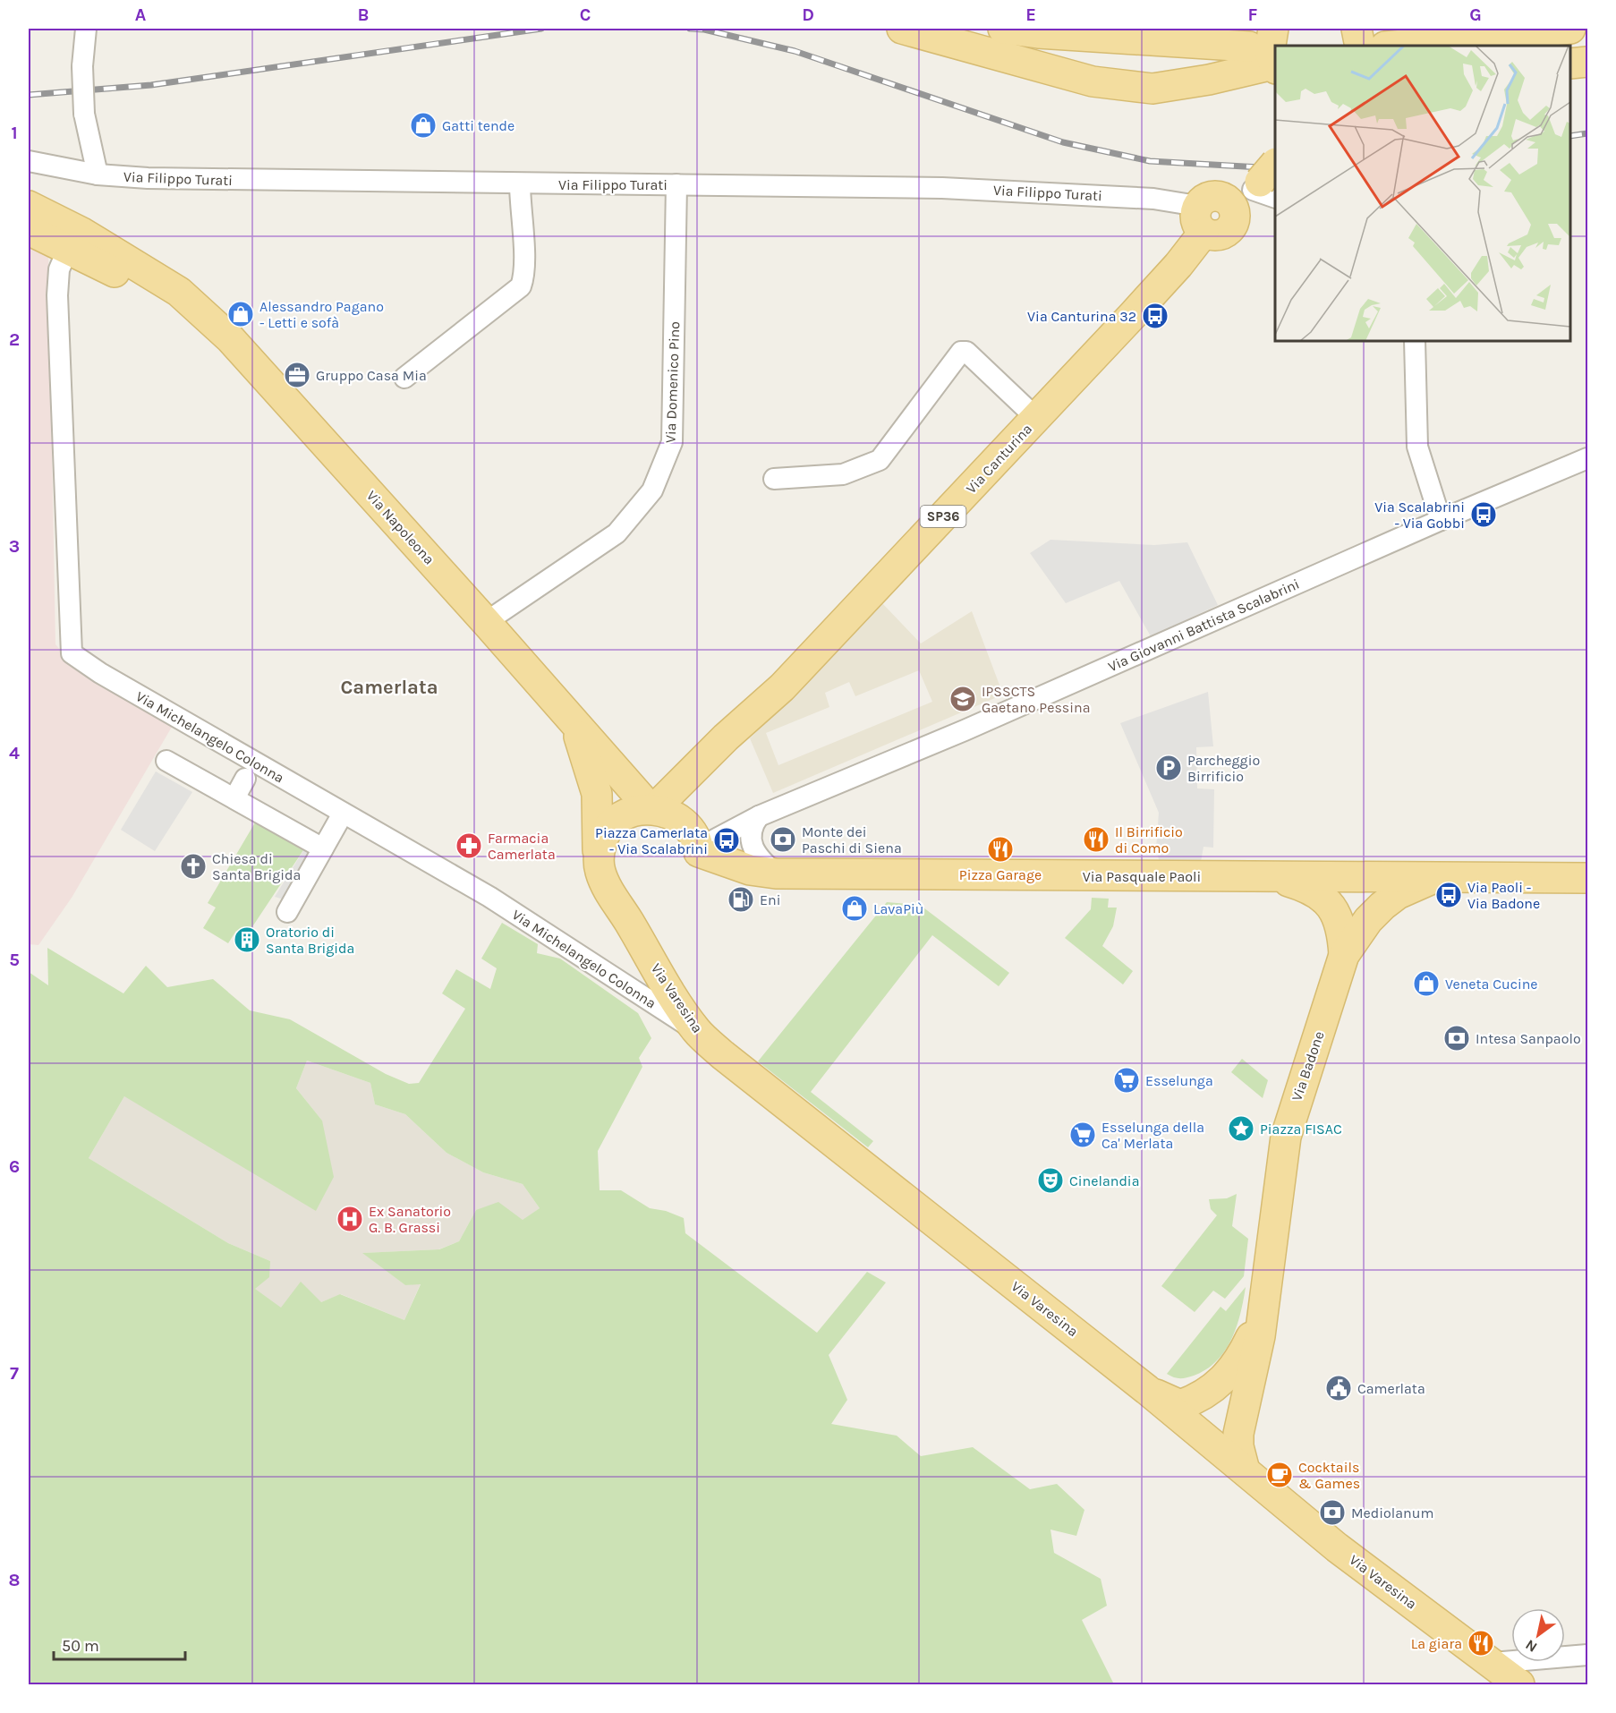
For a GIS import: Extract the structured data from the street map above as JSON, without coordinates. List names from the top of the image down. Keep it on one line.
{"streets":{"main road":["Via Canturina","SP36","Via Napoleona","Via Pasquale Paoli","Via Varesina","Via Badone"],"street":["Via Filippo Turati","Via Domenico Pino","Via Giovanni Battista Scalabrini","Via Michelangelo Colonna"]},"crossings":[["Via Filippo Turati","Via Domenico Pino"],["Via Filippo Turati","Via Canturina"],["Via Domenico Pino","Via Napoleona"],["Via Canturina","Via Napoleona"],["Via Napoleona","Via Giovanni Battista Scalabrini"],["Via Napoleona","Via Michelangelo Colonna"],["Via Napoleona","Via Pasquale Paoli"],["Via Napoleona","Via Varesina"],["Via Giovanni Battista Scalabrini","Via Pasquale Paoli"],["Via Michelangelo Colonna","Via Varesina"],["Via Pasquale Paoli","Via Badone"],["Via Varesina","Via Badone"]],"districts":["Camerlata"],"places":{"shop":["Gatti tende","Alessandro Pagano - Letti e sofà","LavaPiù","Veneta Cucine"],"bus stop":["Via Canturina 32","Via Scalabrini - Via Gobbi","Piazza Camerlata - Via Scalabrini","Via Paoli - Via Badone"],"office":["Gruppo Casa Mia"],"school or university":["IPSSCTS Gaetano Pessina"],"parking":["Parcheggio Birrificio"],"bank":["Monte dei Paschi di Siena","Intesa Sanpaolo","Mediolanum"],"restaurant":["Il Birrificio di Como","Pizza Garage","La giara"],"pharmacy":["Farmacia Camerlata"],"church":["Chiesa di Santa Brigida"],"fuel station":["Eni"],"building":["Oratorio di Santa Brigida"],"supermarket":["Esselunga","Esselunga della Ca' Merlata"],"place":["Piazza FISAC"],"theatre":["Cinelandia"],"hospital":["Ex Sanatorio G. B. Grassi"],"public building":["Camerlata"],"cafe":["Cocktails & Games"]},"scale_bar":"50 m","north":"bottom left","grid":{"columns":["A","B","C","D","E","F","G"],"rows":["1","2","3","4","5","6","7","8"]}}
